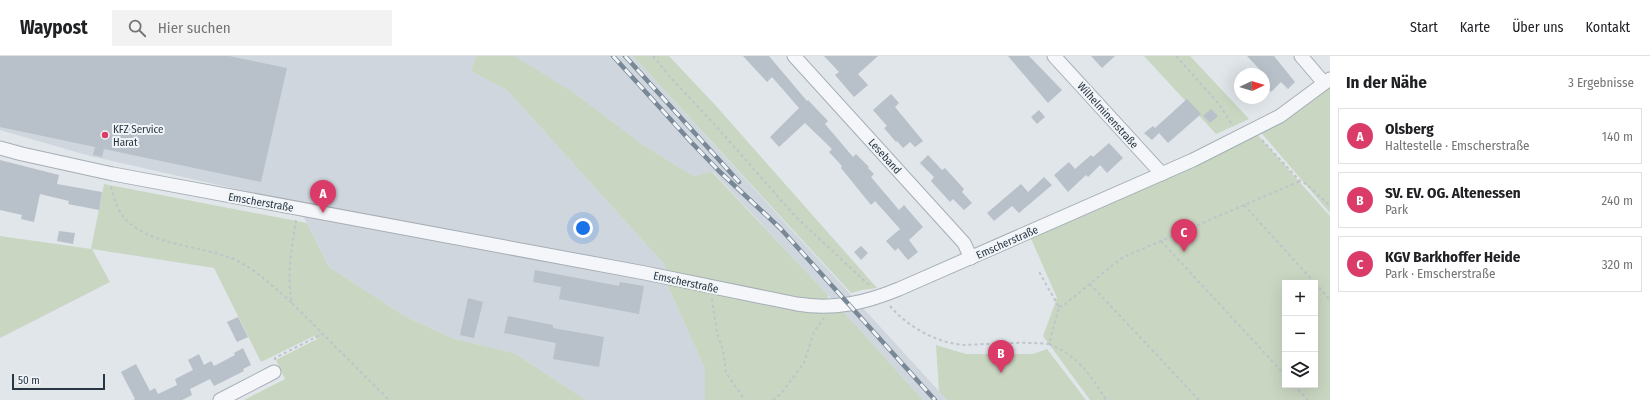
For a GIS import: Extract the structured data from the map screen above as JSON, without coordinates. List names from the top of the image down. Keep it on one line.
{"streets":{"street":["Wilhelminenstraße","Leseband","Emscherstraße"]},"crossings":[["Wilhelminenstraße","Emscherstraße"],["Leseband","Emscherstraße"]],"places":["KFZ Service Harat"],"scale_bar":"50 m","north":"right","page":{"header":"Waypost","search":"Hier suchen","nav":["Start","Karte","Über uns","Kontakt"],"heading":["In der Nähe","3 Ergebnisse"],"list":[{"mark":"A","name":"Olsberg","note":"Haltestelle · Emscherstraße","value":"140 m"},{"mark":"B","name":"SV. EV. OG. Altenessen","note":"Park","value":"240 m"},{"mark":"C","name":"KGV Barkhoffer Heide","note":"Park · Emscherstraße","value":"320 m"}],"pins":["A","C","B"],"map_buttons":["+","−"],"scale":"50 m"}}
